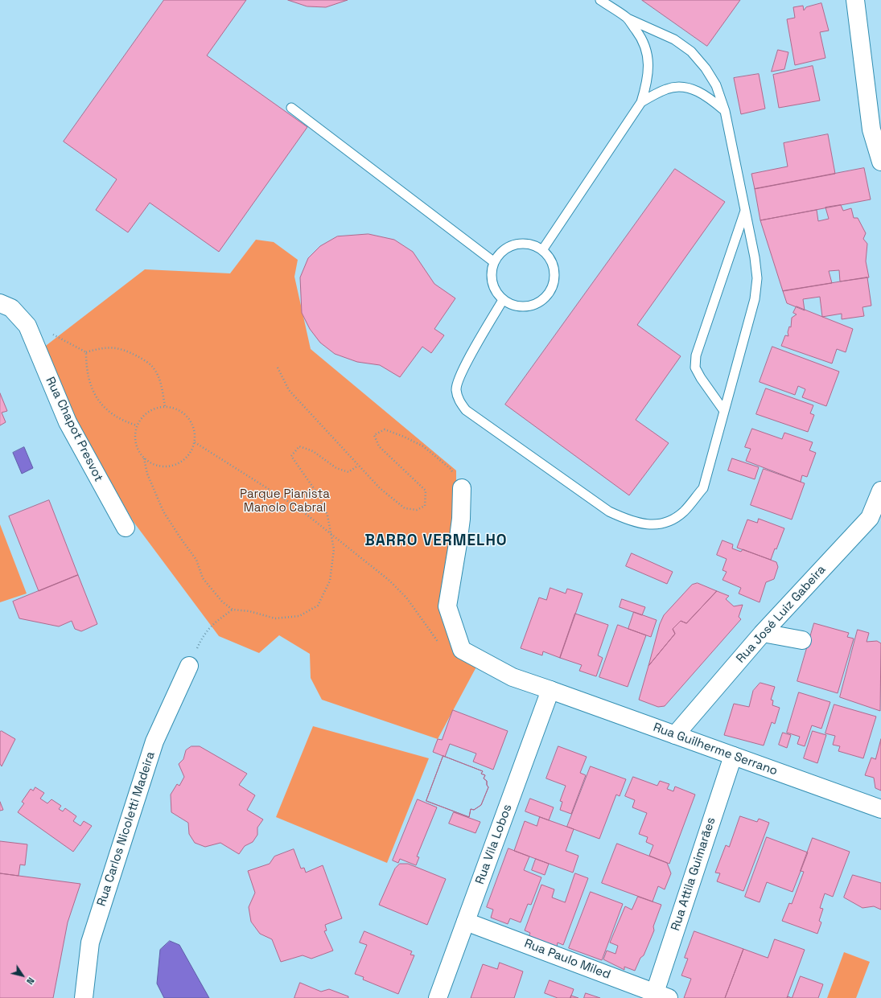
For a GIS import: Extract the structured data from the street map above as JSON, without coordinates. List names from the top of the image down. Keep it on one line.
{"streets":{"street":["Rua Chapot Presvot","Rua José Luiz Gabeira","Rua Guilherme Serrano","Rua Carlos Nicoletti Madeira","Rua Vila Lobos","Rua Attila Guimarães","Rua Paulo Miled"]},"crossings":[["Rua José Luiz Gabeira","Rua Guilherme Serrano"],["Rua Guilherme Serrano","Rua Vila Lobos"],["Rua Guilherme Serrano","Rua Attila Guimarães"],["Rua Vila Lobos","Rua Paulo Miled"],["Rua Attila Guimarães","Rua Paulo Miled"]],"districts":["BARRO VERMELHO"],"parks":["Parque Pianista Manolo Cabral"],"north":"bottom right"}
